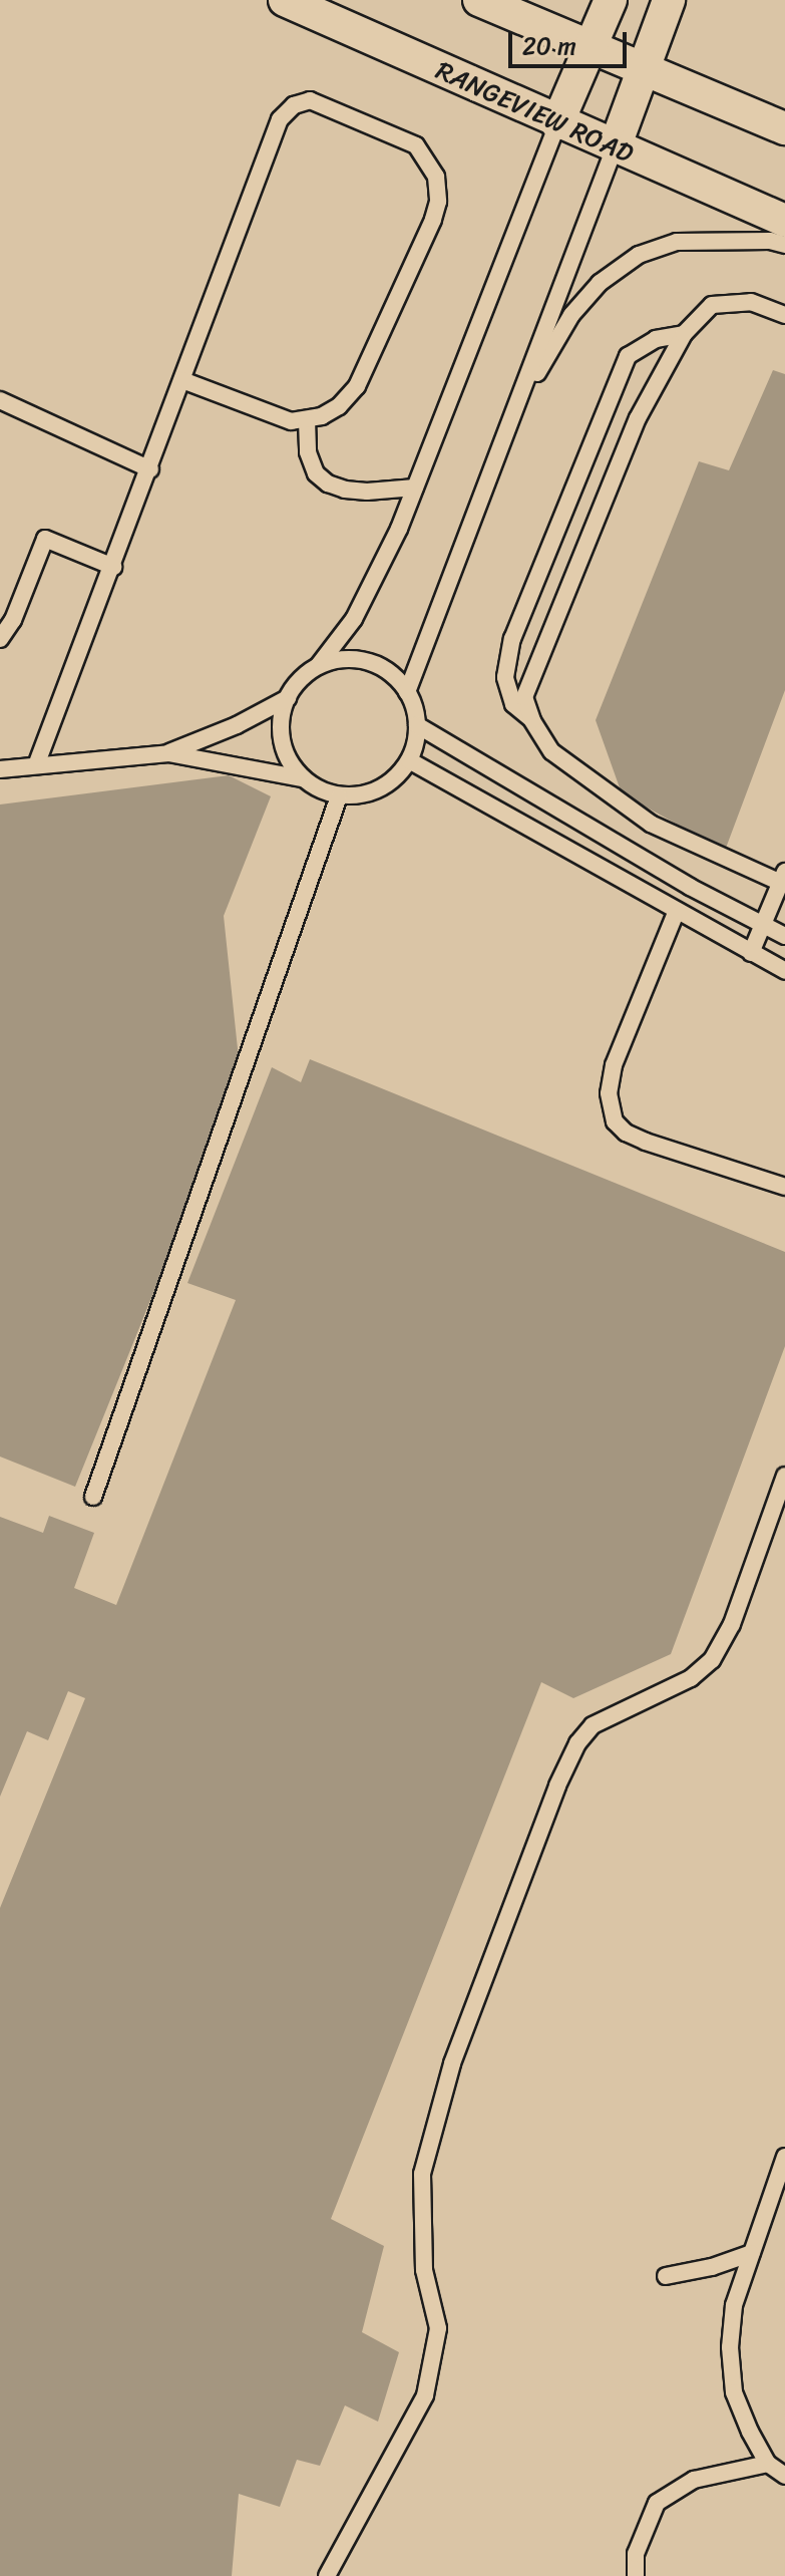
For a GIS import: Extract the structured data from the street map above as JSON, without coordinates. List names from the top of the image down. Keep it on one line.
{"streets":{"street":["RANGEVIEW ROAD"]},"scale_bar":"20 m"}
